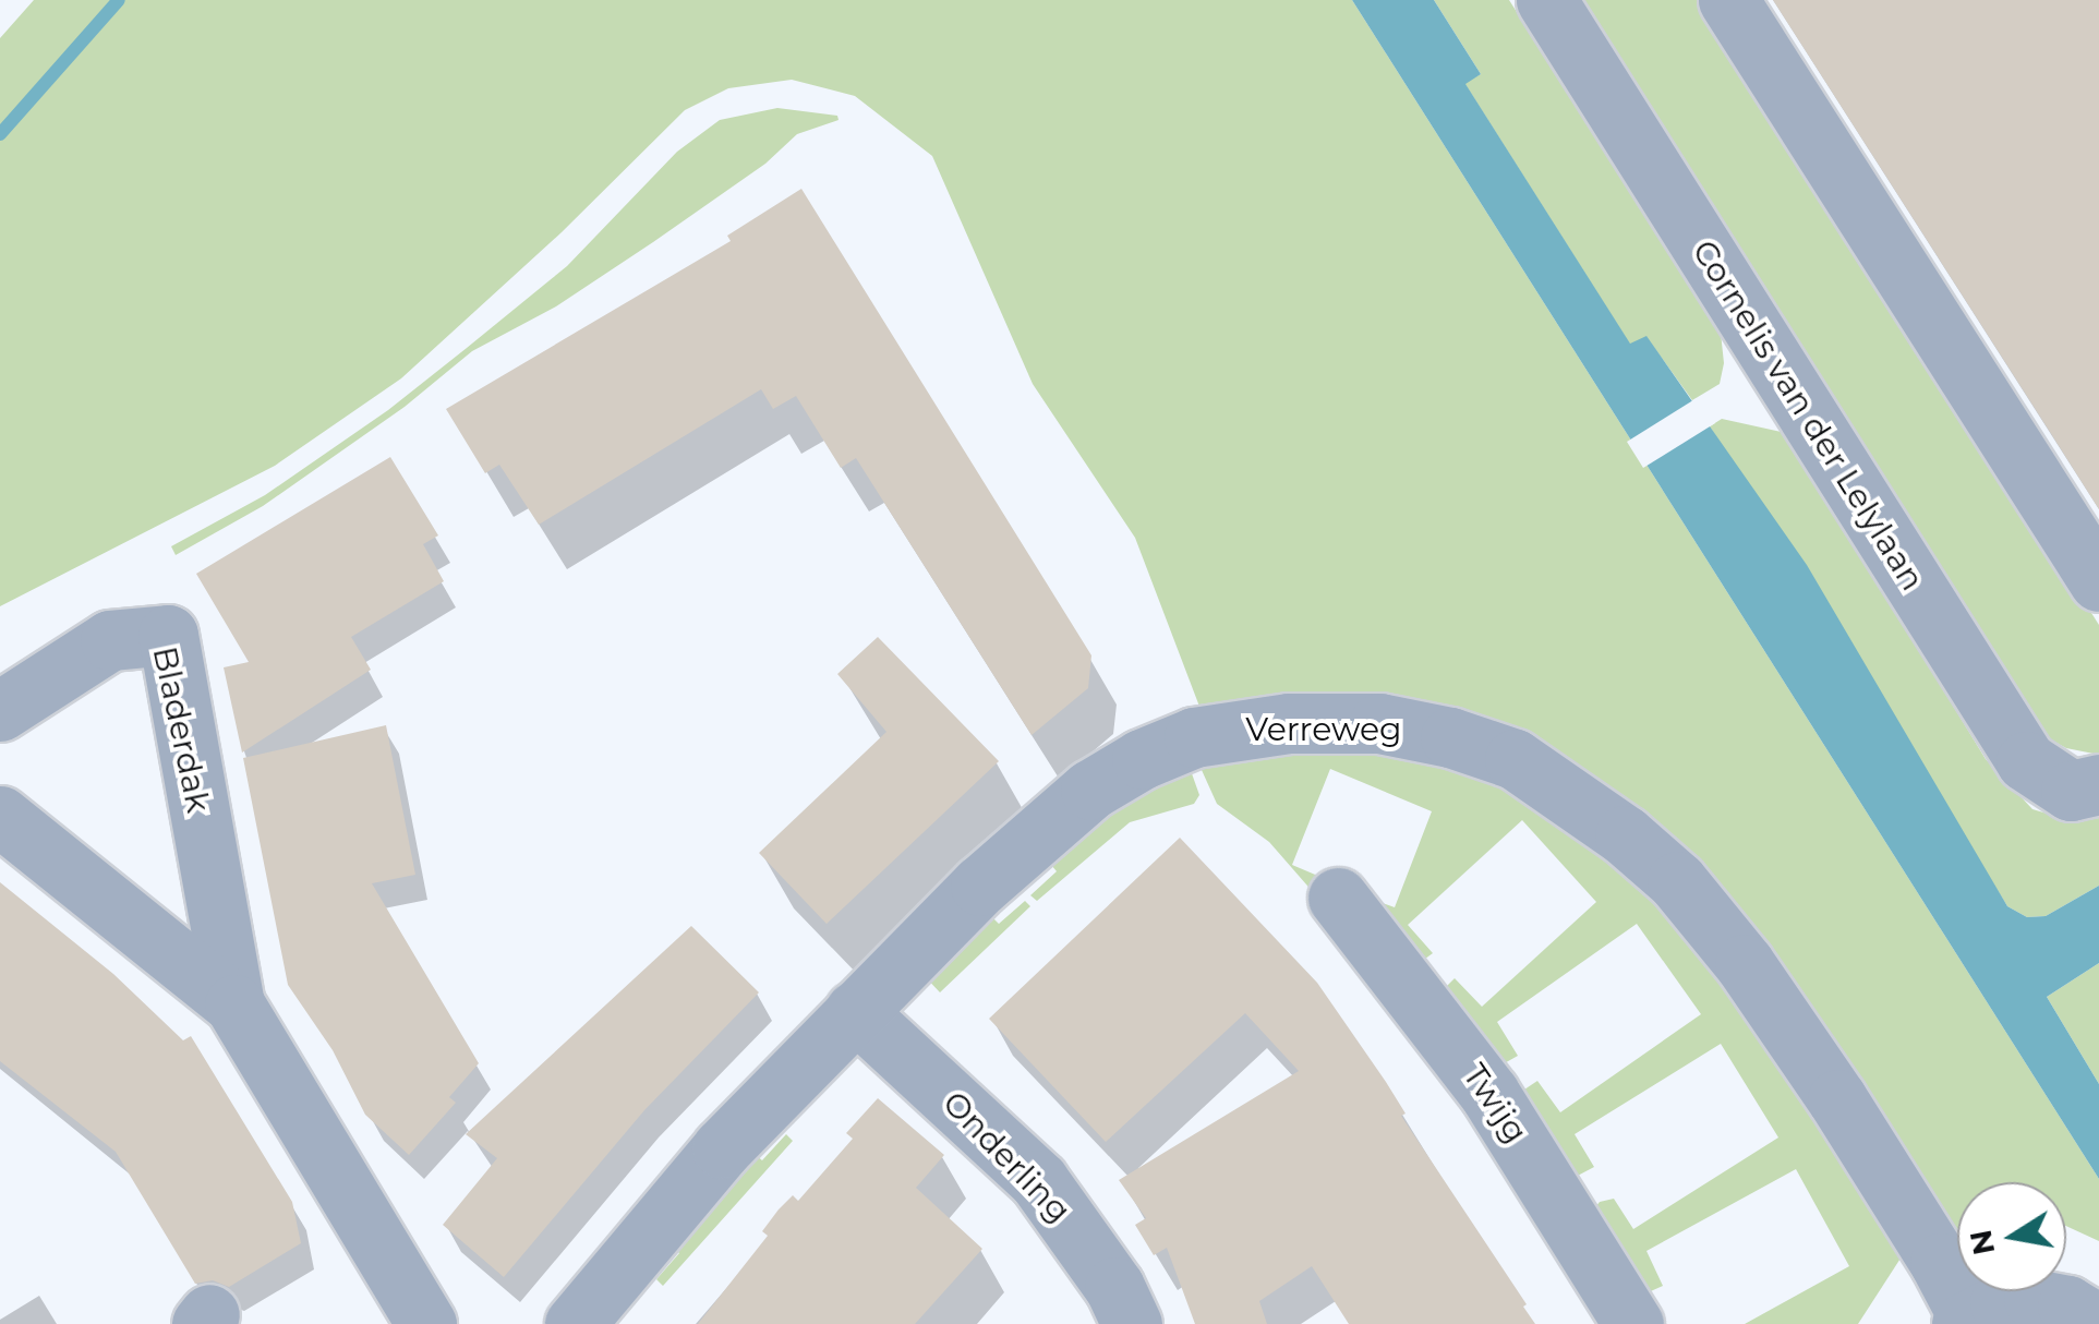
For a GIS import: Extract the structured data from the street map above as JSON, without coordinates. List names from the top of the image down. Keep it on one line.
{"streets":{"street":["Cornelis van der Lelylaan","Bladerdak","Verreweg","Twijg","Onderling"]},"crossings":[["Verreweg","Onderling"]],"north":"left"}
